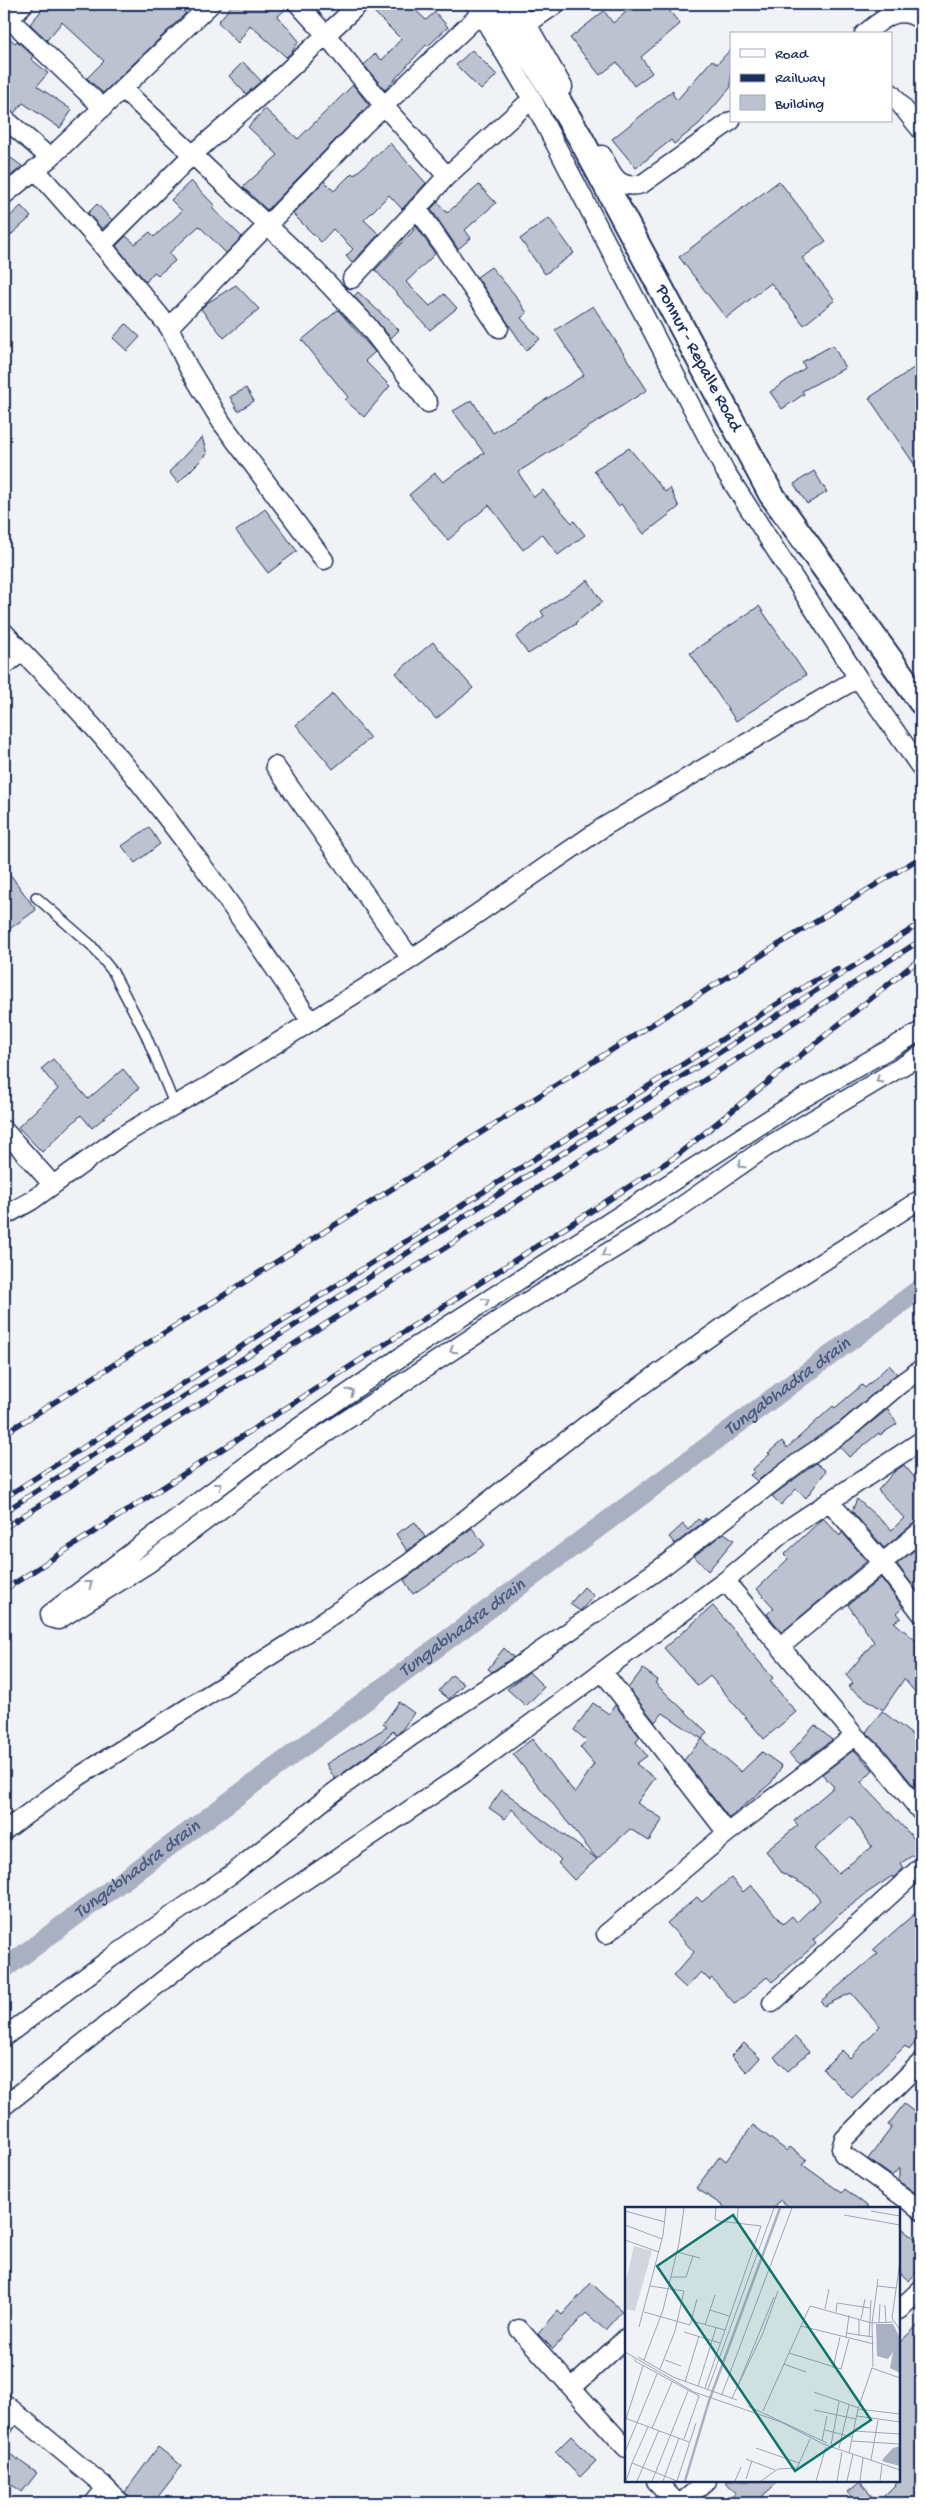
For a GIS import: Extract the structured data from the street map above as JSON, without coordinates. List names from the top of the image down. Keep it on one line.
{"streets":{"main road":["Ponnur - Repalle Road"]},"water":["Tungabhadra drain"],"legend":["Road","Railway","Building"]}
